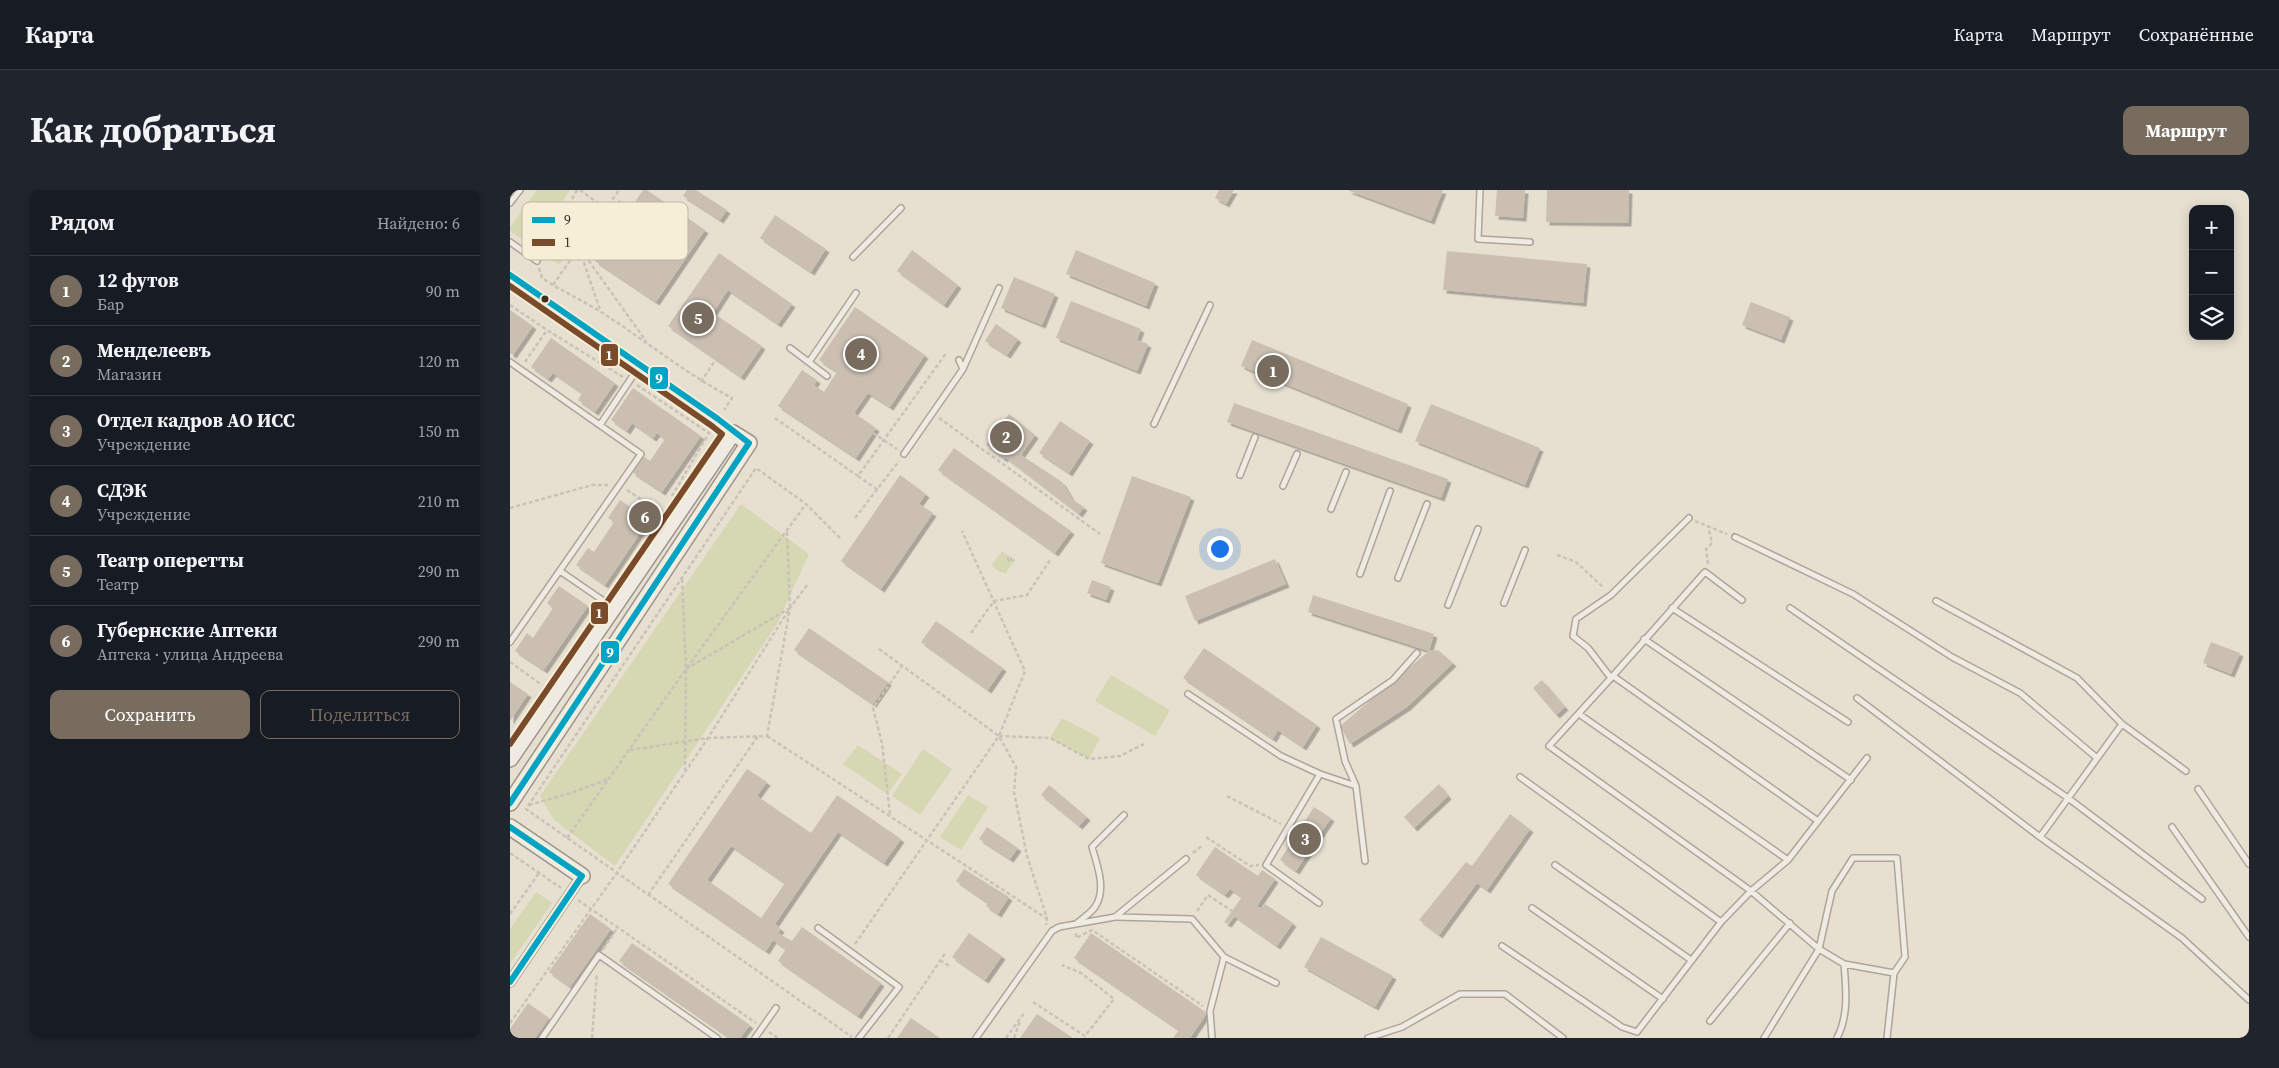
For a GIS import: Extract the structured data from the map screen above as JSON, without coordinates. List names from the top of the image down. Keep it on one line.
{"lines":["transit line 9","transit line 1"],"legend":["9","1"],"page":{"header":"Карта","nav":["Карта","Маршрут","Сохранённые"],"title":"Как добраться","buttons":["Маршрут",["Сохранить","Поделиться"]],"heading":["Рядом","Найдено: 6"],"map_buttons":["+","−"],"list":[{"mark":"1","name":"12 футов","note":"Бар","value":"90 m"},{"mark":"2","name":"Менделеевъ","note":"Магазин","value":"120 m"},{"mark":"3","name":"Отдел кадров АО ИСС","note":"Учреждение","value":"150 m"},{"mark":"4","name":"СДЭК","note":"Учреждение","value":"210 m"},{"mark":"5","name":"Театр оперетты","note":"Театр","value":"290 m"},{"mark":"6","name":"Губернские Аптеки","note":"Аптека · улица Андреева","value":"290 m"}],"pins":["5","4","1","2","6","3"]}}
